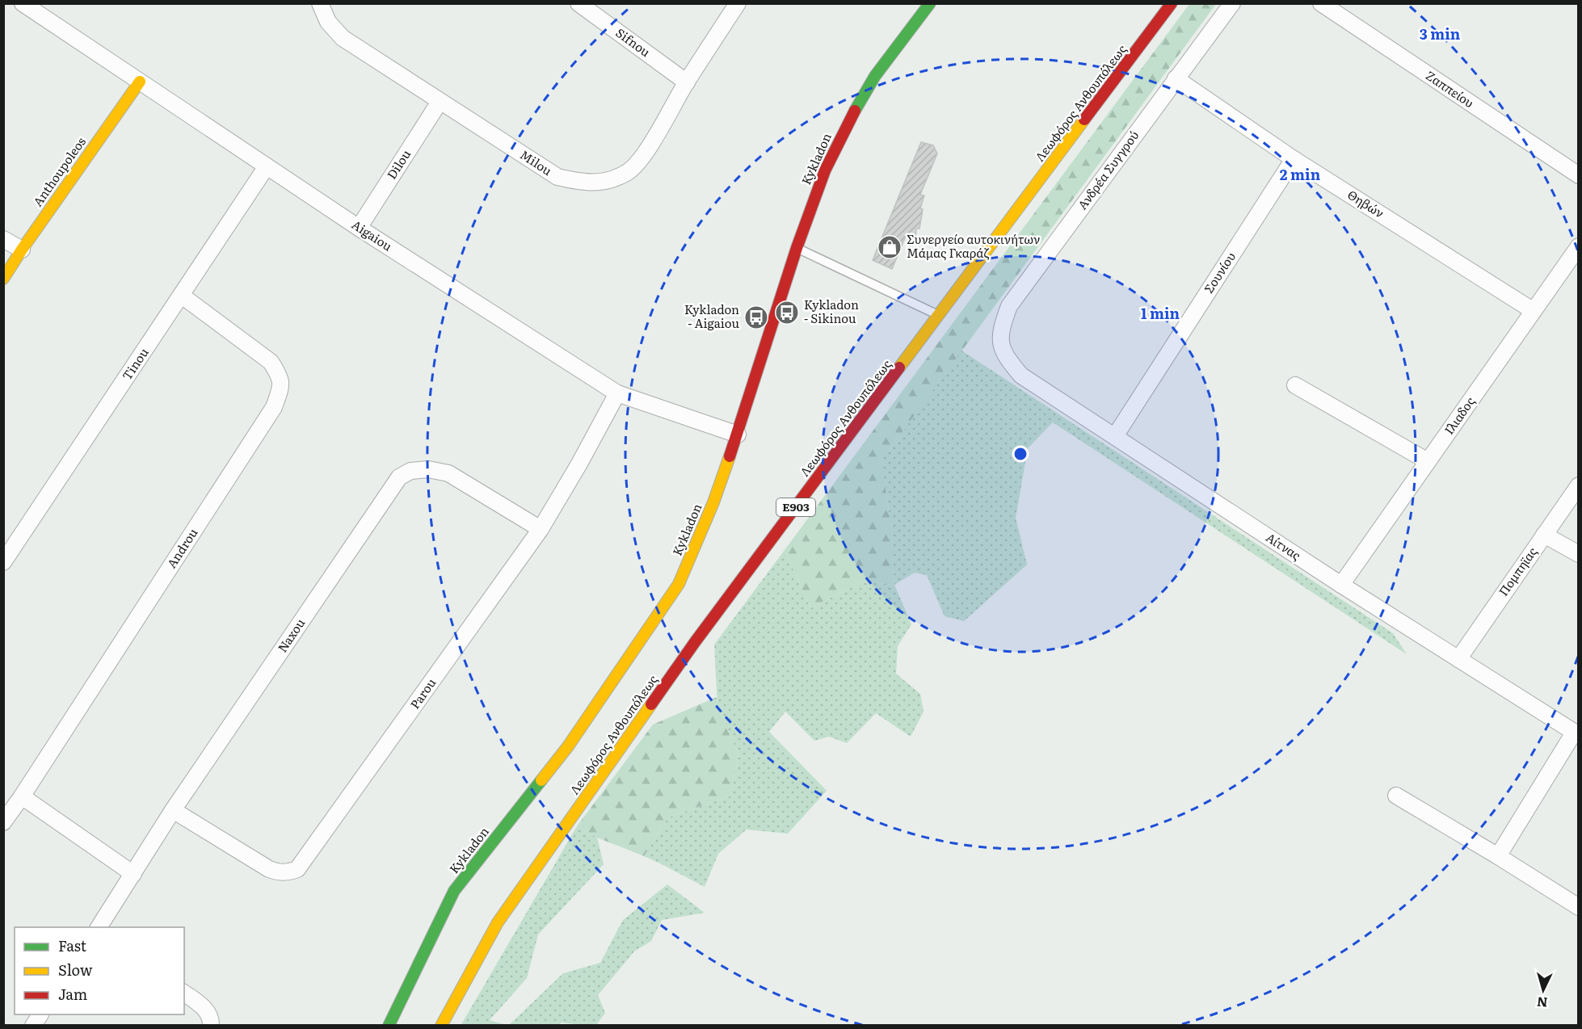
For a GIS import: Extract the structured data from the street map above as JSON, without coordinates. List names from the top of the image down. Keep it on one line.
{"streets":{"street":["Sifnou","Ζαππείου","Λεωφόρος Ανθουπόλεως","Kykladon","Milou","Dilou","Ανδρέα Συγγρού","Anthoupoleos","Θηβών","Aigaiou","Σουνίου","Tinou","Ιλιαδος","E903","Αίτνας","Androu","Πομπηϊας","Naxou","Parou"]},"crossings":[["Sifnou","Milou"],["Kykladon","Aigaiou"],["Milou","Dilou"],["Dilou","Aigaiou"],["Ανδρέα Συγγρού","Θηβών"],["Ανδρέα Συγγρού","Αίτνας"],["Anthoupoleos","Aigaiou"],["Θηβών","Σουνίου"],["Θηβών","Ιλιαδος"],["Aigaiou","Tinou"],["Aigaiou","Parou"],["Σουνίου","Αίτνας"],["Tinou","Androu"],["Ιλιαδος","Αίτνας"],["Αίτνας","Πομπηϊας"],["Naxou","Parou"]],"places":{"shop":["Συνεργείο αυτοκινήτων Μάμας Γκαράζ"],"bus stop":["Kykladon - Sikinou","Kykladon - Aigaiou"]},"legend":["Fast","Slow","Jam"],"north":"bottom","rings":["3 min","2 min","1 min"]}
